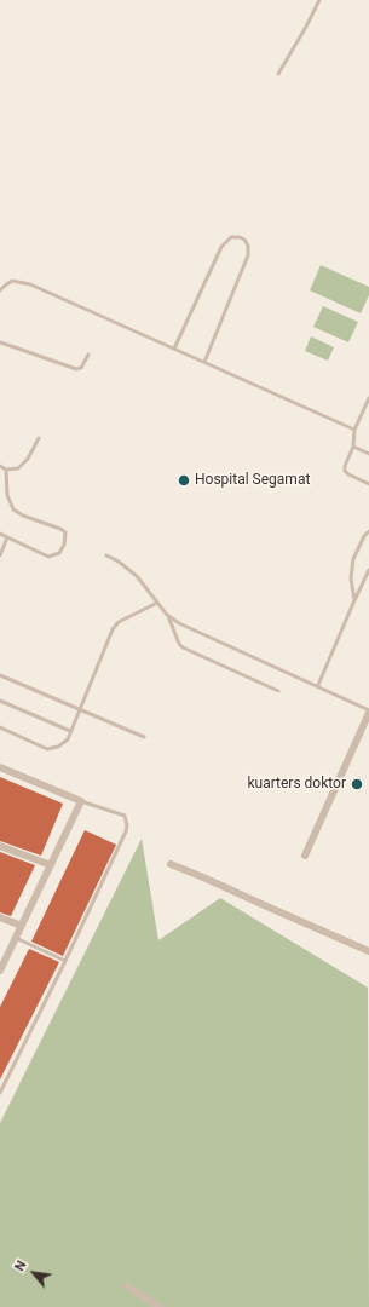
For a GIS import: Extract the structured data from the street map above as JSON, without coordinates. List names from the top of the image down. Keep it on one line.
{"places":["Hospital Segamat","kuarters doktor"],"north":"top left"}
